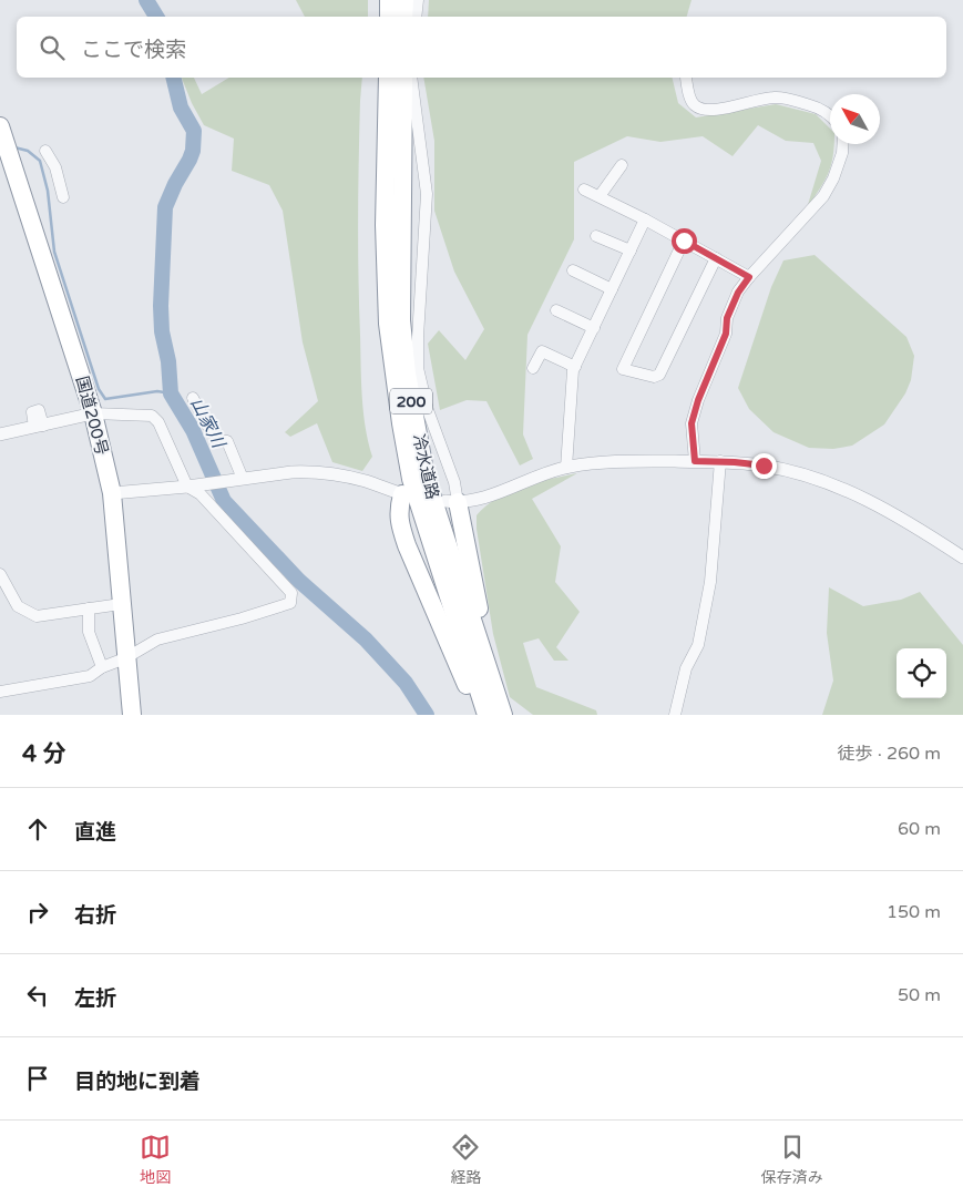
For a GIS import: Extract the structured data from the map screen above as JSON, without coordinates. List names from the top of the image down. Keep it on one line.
{"streets":{"highway":["200","国道200号","冷水道路"]},"water":["山家川"],"north":"top left","page":{"search":"ここで検索","heading":["4 分","徒歩 · 260 m"],"list":[["直進","60 m"],["右折","150 m"],["左折","50 m"],"目的地に到着"],"nav":["地図","経路","保存済み"]}}
